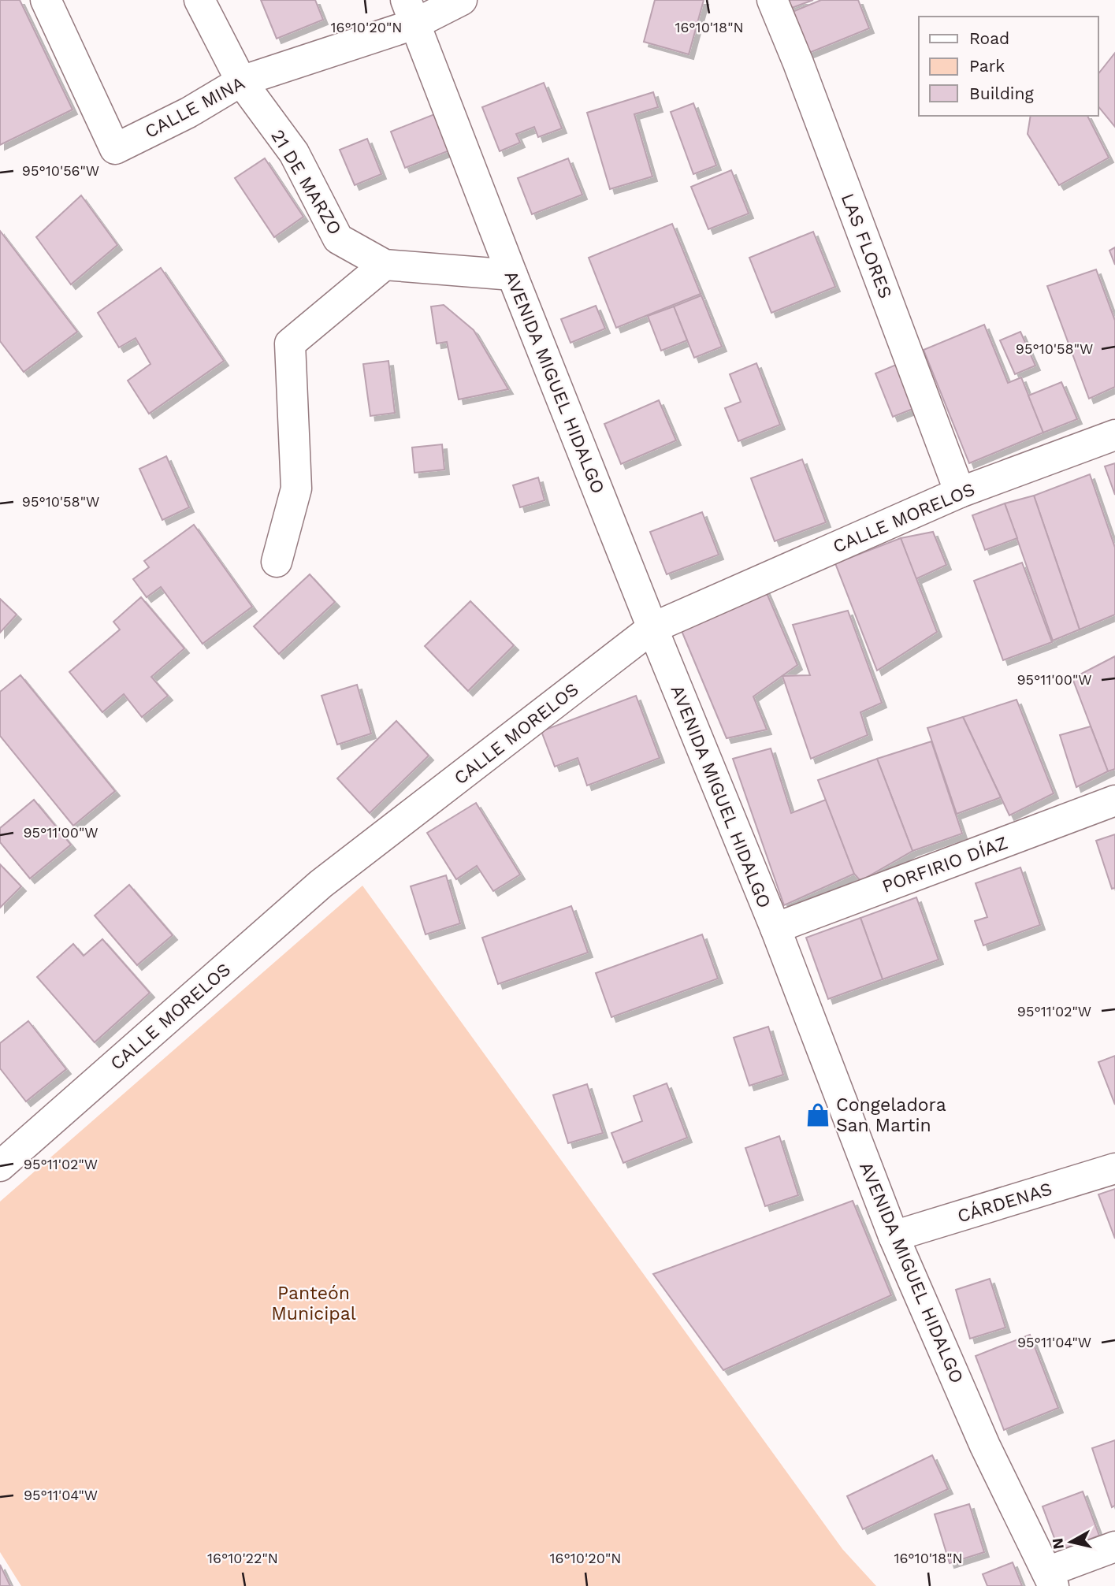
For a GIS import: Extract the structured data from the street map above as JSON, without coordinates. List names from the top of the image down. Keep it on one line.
{"streets":{"street":["CALLE MINA","21 DE MARZO","LAS FLORES","AVENIDA MIGUEL HIDALGO","CALLE MORELOS","PORFIRIO DÍAZ","CÁRDENAS"]},"crossings":[["CALLE MINA","21 DE MARZO"],["CALLE MINA","AVENIDA MIGUEL HIDALGO"],["21 DE MARZO","AVENIDA MIGUEL HIDALGO"],["LAS FLORES","CALLE MORELOS"],["AVENIDA MIGUEL HIDALGO","CALLE MORELOS"],["AVENIDA MIGUEL HIDALGO","PORFIRIO DÍAZ"],["AVENIDA MIGUEL HIDALGO","CÁRDENAS"]],"parks":["Panteón Municipal"],"places":{"shop":["Congeladora San Martin"]},"legend":["Road","Park","Building"],"north":"left","coordinates":["16°10'20\"N","16°10'18\"N","95°10'56\"W","95°10'58\"W","95°11'00\"W","95°11'02\"W","95°11'04\"W","16°10'22\"N"]}
